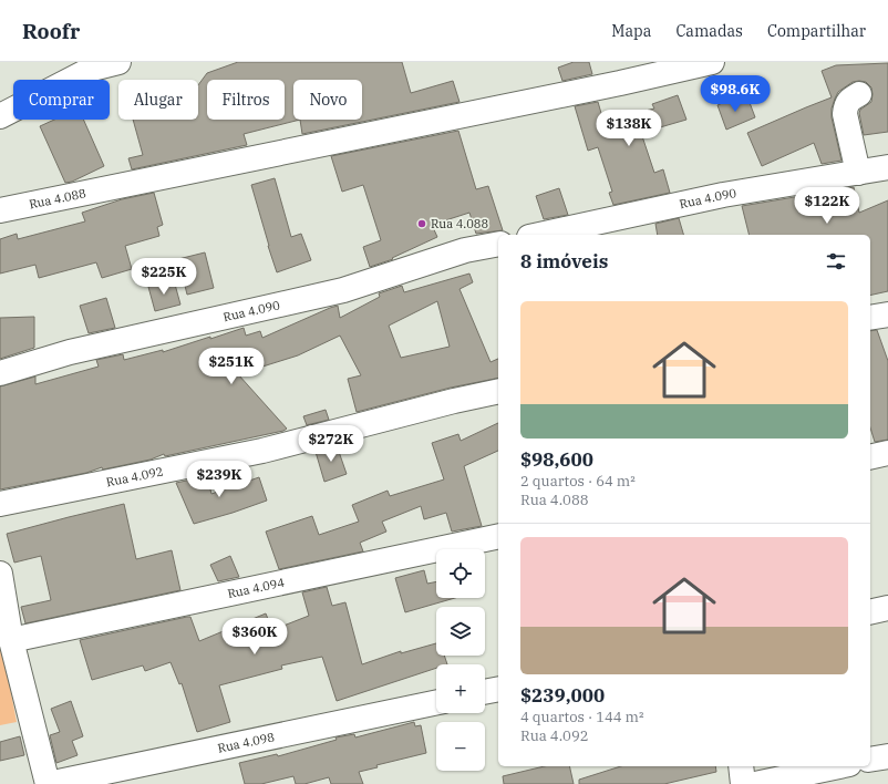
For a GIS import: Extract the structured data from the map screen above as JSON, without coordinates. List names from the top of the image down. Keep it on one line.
{"streets":{"street":["Rua 4.088","Rua 4.090","Rua 4.092","Rua 4.094","Rua 4.098"]},"places":["Rua 4.088"],"page":{"header":"Roofr","nav":["Mapa","Camadas","Compartilhar"],"price":["$98.6K","$138K","$122K","$225K","$251K","$272K","$239K","$360K"],"chip":["Comprar","Alugar","Filtros","Novo"],"heading":"8 imóveis","list":[{"name":"$98,600","note":"2 quartos · 64 m² · Rua 4.088"},{"name":"$239,000","note":"4 quartos · 144 m² · Rua 4.092"}],"map_buttons":["+","−"]}}
